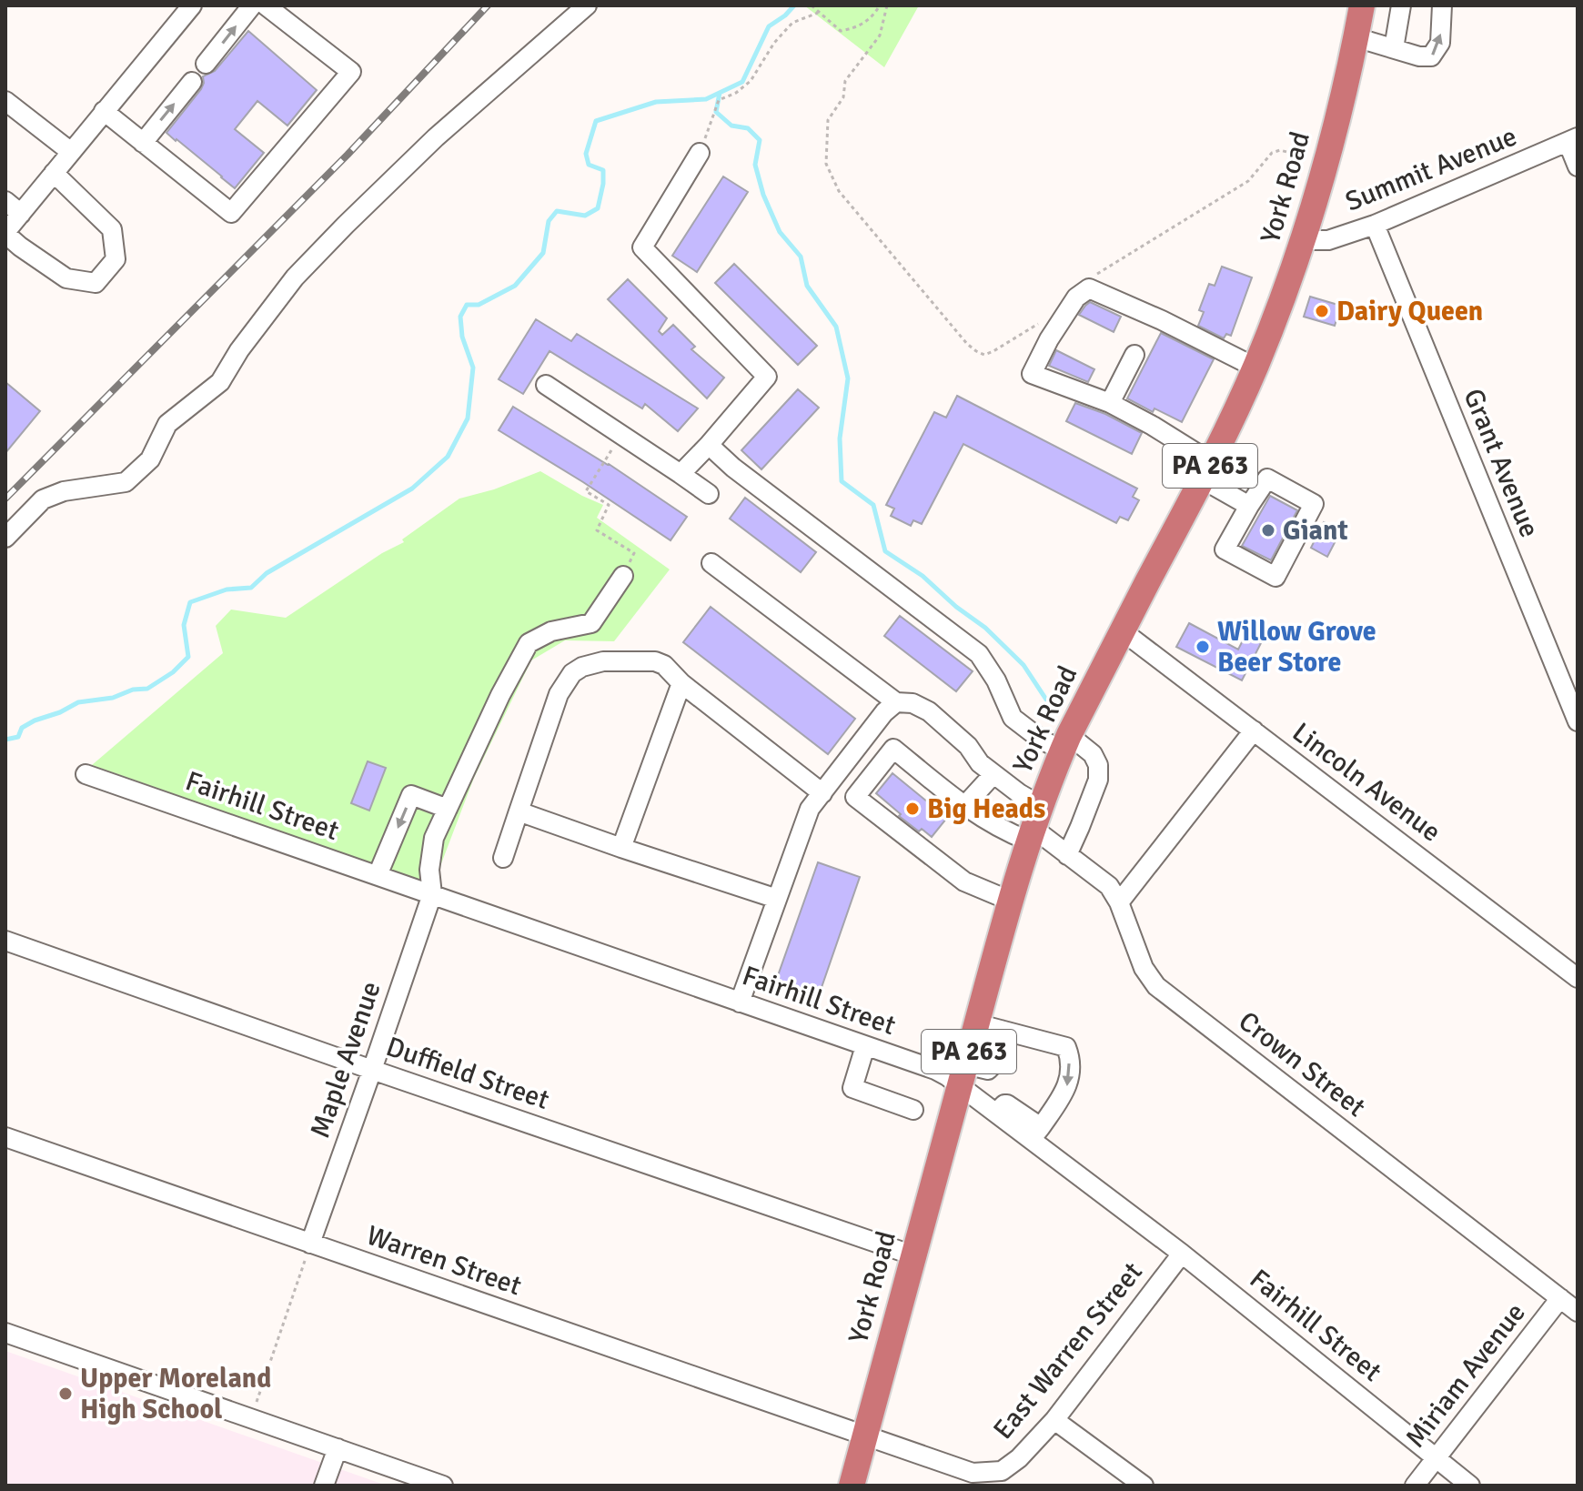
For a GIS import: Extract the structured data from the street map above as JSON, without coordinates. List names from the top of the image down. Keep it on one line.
{"streets":{"highway":["York Road","PA 263"],"street":["Summit Avenue","Grant Avenue","Lincoln Avenue","Fairhill Street","Maple Avenue","Crown Street","Duffield Street","Warren Street","East Warren Street","Miriam Avenue"]},"crossings":[["Summit Avenue","York Road"],["Summit Avenue","Grant Avenue"],["York Road","Lincoln Avenue"],["York Road","Fairhill Street"],["York Road","Crown Street"],["York Road","Duffield Street"],["York Road","Warren Street"],["York Road","East Warren Street"],["Fairhill Street","Maple Avenue"],["Fairhill Street","East Warren Street"],["Fairhill Street","Miriam Avenue"],["Maple Avenue","Duffield Street"],["Maple Avenue","Warren Street"],["Crown Street","Miriam Avenue"],["Warren Street","East Warren Street"]],"places":["Dairy Queen","Giant","Willow Grove Beer Store","Big Heads","Upper Moreland High School"]}
